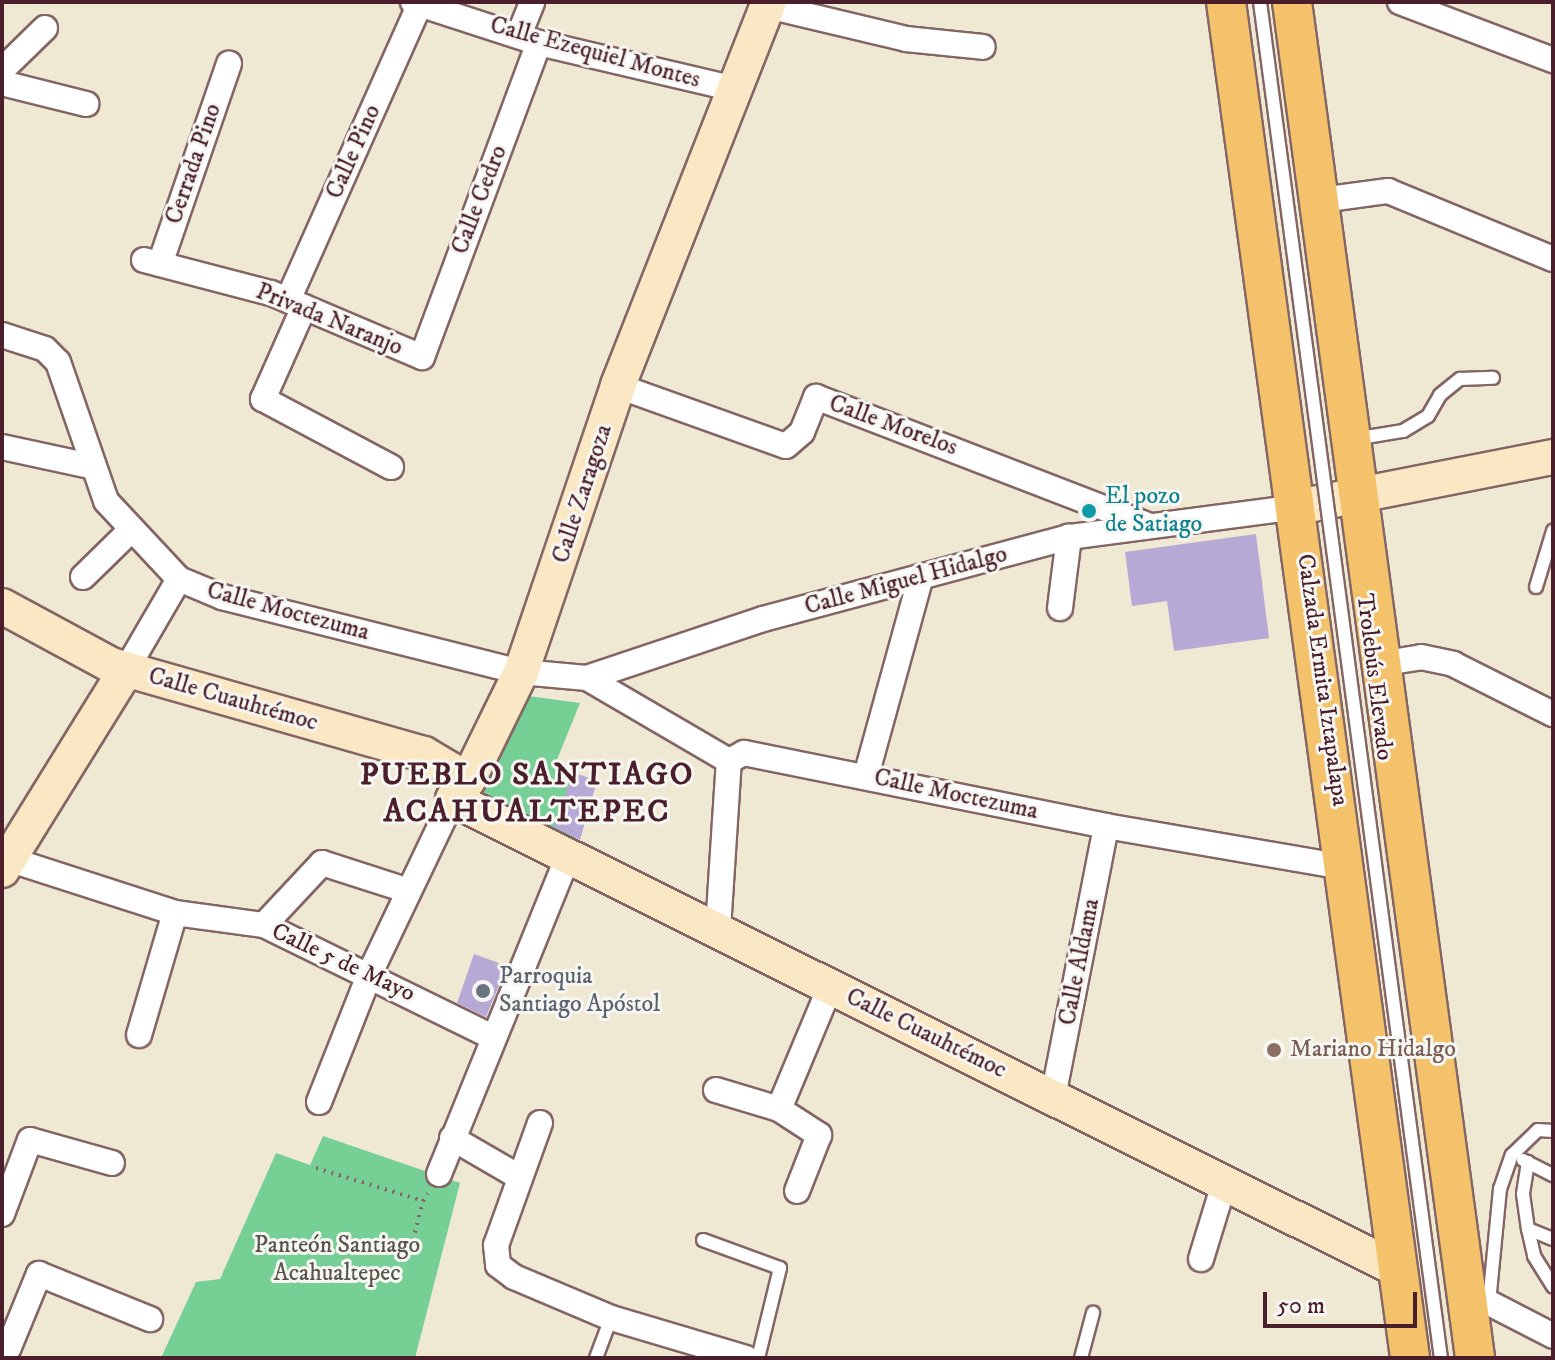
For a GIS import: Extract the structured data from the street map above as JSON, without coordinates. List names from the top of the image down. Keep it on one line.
{"streets":{"main road":["Calzada Ermita Iztapalapa"],"street":["Calle Ezequiel Montes","Calle Pino","Cerrada Pino","Calle Cedro","Privada Naranjo","Calle Morelos","Calle Zaragoza","Calle Miguel Hidalgo","Calle Moctezuma","Calle Cuauhtémoc","Calle Aldama","Calle 5 de Mayo"],"lane":["Trolebús Elevado"]},"crossings":[["Calle Ezequiel Montes","Calle Pino"],["Calle Ezequiel Montes","Calle Cedro"],["Calle Ezequiel Montes","Calle Zaragoza"],["Calle Pino","Privada Naranjo"],["Cerrada Pino","Privada Naranjo"],["Calle Cedro","Privada Naranjo"],["Calle Morelos","Calle Zaragoza"],["Calle Morelos","Calle Miguel Hidalgo"],["Calle Zaragoza","Calle Miguel Hidalgo"],["Calle Zaragoza","Calle Moctezuma"],["Calle Zaragoza","Calle Cuauhtémoc"],["Calle Zaragoza","Calle 5 de Mayo"],["Calle Miguel Hidalgo","Calle Moctezuma"],["Calle Miguel Hidalgo","Calzada Ermita Iztapalapa"],["Calle Moctezuma","Calzada Ermita Iztapalapa"],["Calle Moctezuma","Calle Aldama"],["Calzada Ermita Iztapalapa","Calle Cuauhtémoc"],["Calle Cuauhtémoc","Calle Aldama"]],"districts":["PUEBLO SANTIAGO ACAHUALTEPEC"],"parks":["Panteón Santiago Acahualtepec"],"places":["El pozo de Satiago","Parroquia Santiago Apóstol","Mariano Hidalgo"],"scale_bar":"50 m"}
